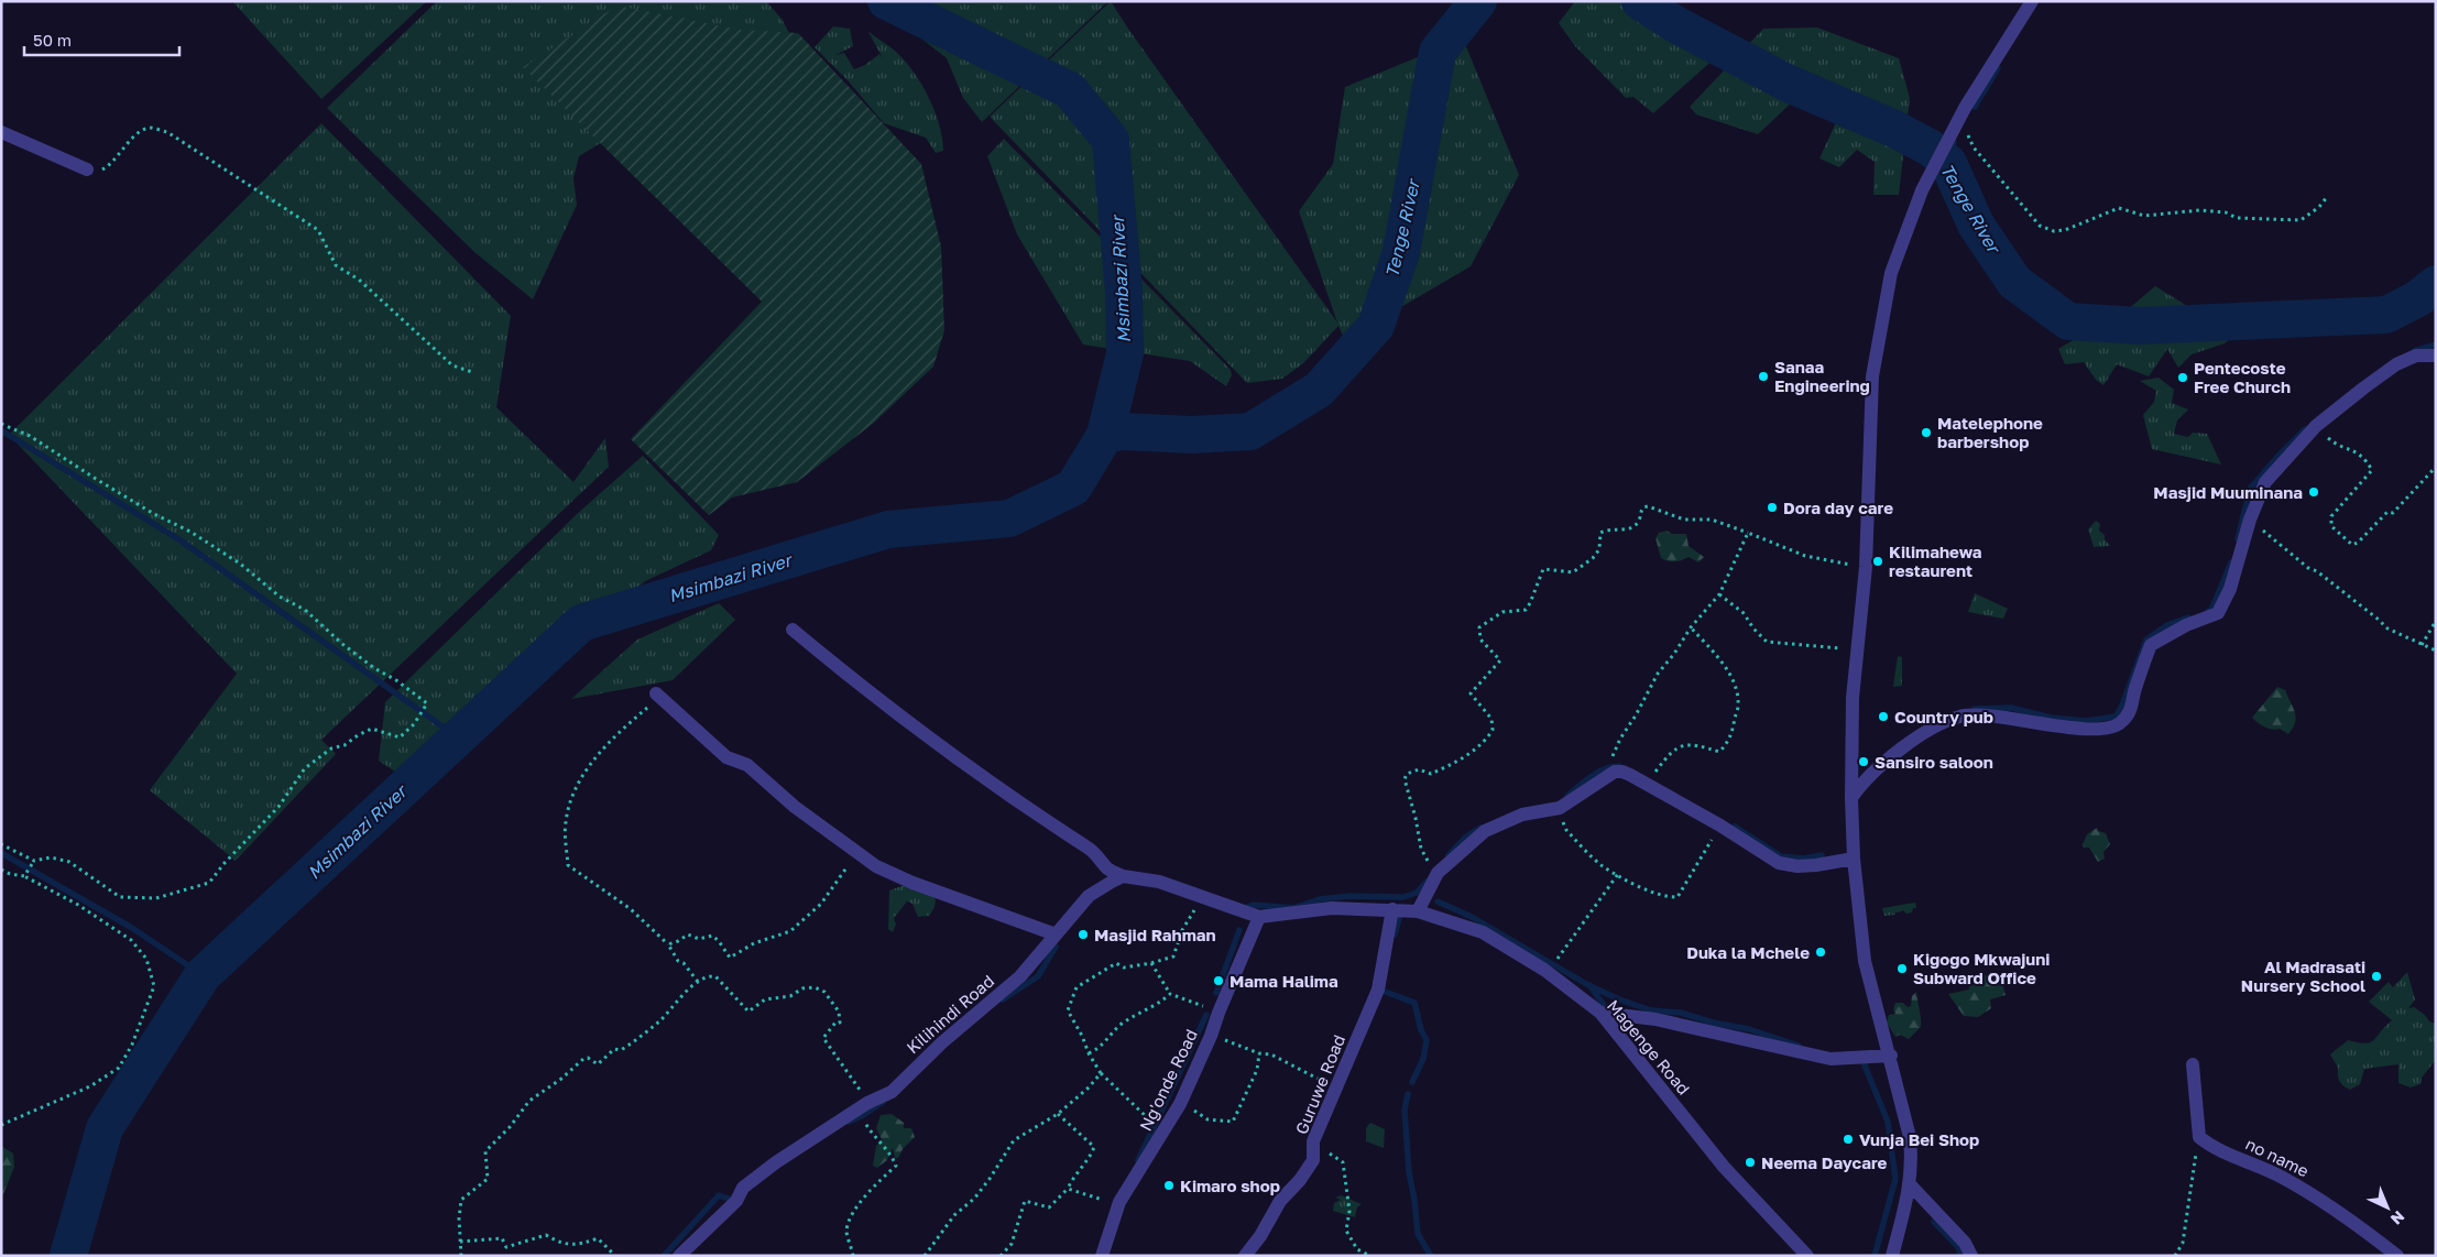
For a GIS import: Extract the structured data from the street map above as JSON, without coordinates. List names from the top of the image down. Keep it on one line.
{"streets":{"street":["Kilihindi Road","Magenge Road","Ng'onde Road","Guruwe Road","no name"]},"crossings":[["Magenge Road","Ng'onde Road"],["Magenge Road","Guruwe Road"]],"water":["Tenge River","Msimbazi River"],"places":["Sanaa Engineering","Pentecoste Free Church","Matelephone barbershop","Masjid Muuminana","Dora day care","Kilimahewa restaurent","Country pub","Sansiro saloon","Masjid Rahman","Duka la Mchele","Kigogo Mkwajuni Subward Office","Al Madrasati Nursery School","Mama Halima","Vunja Bei Shop","Neema Daycare","Kimaro shop"],"scale_bar":"50 m","north":"bottom right"}
